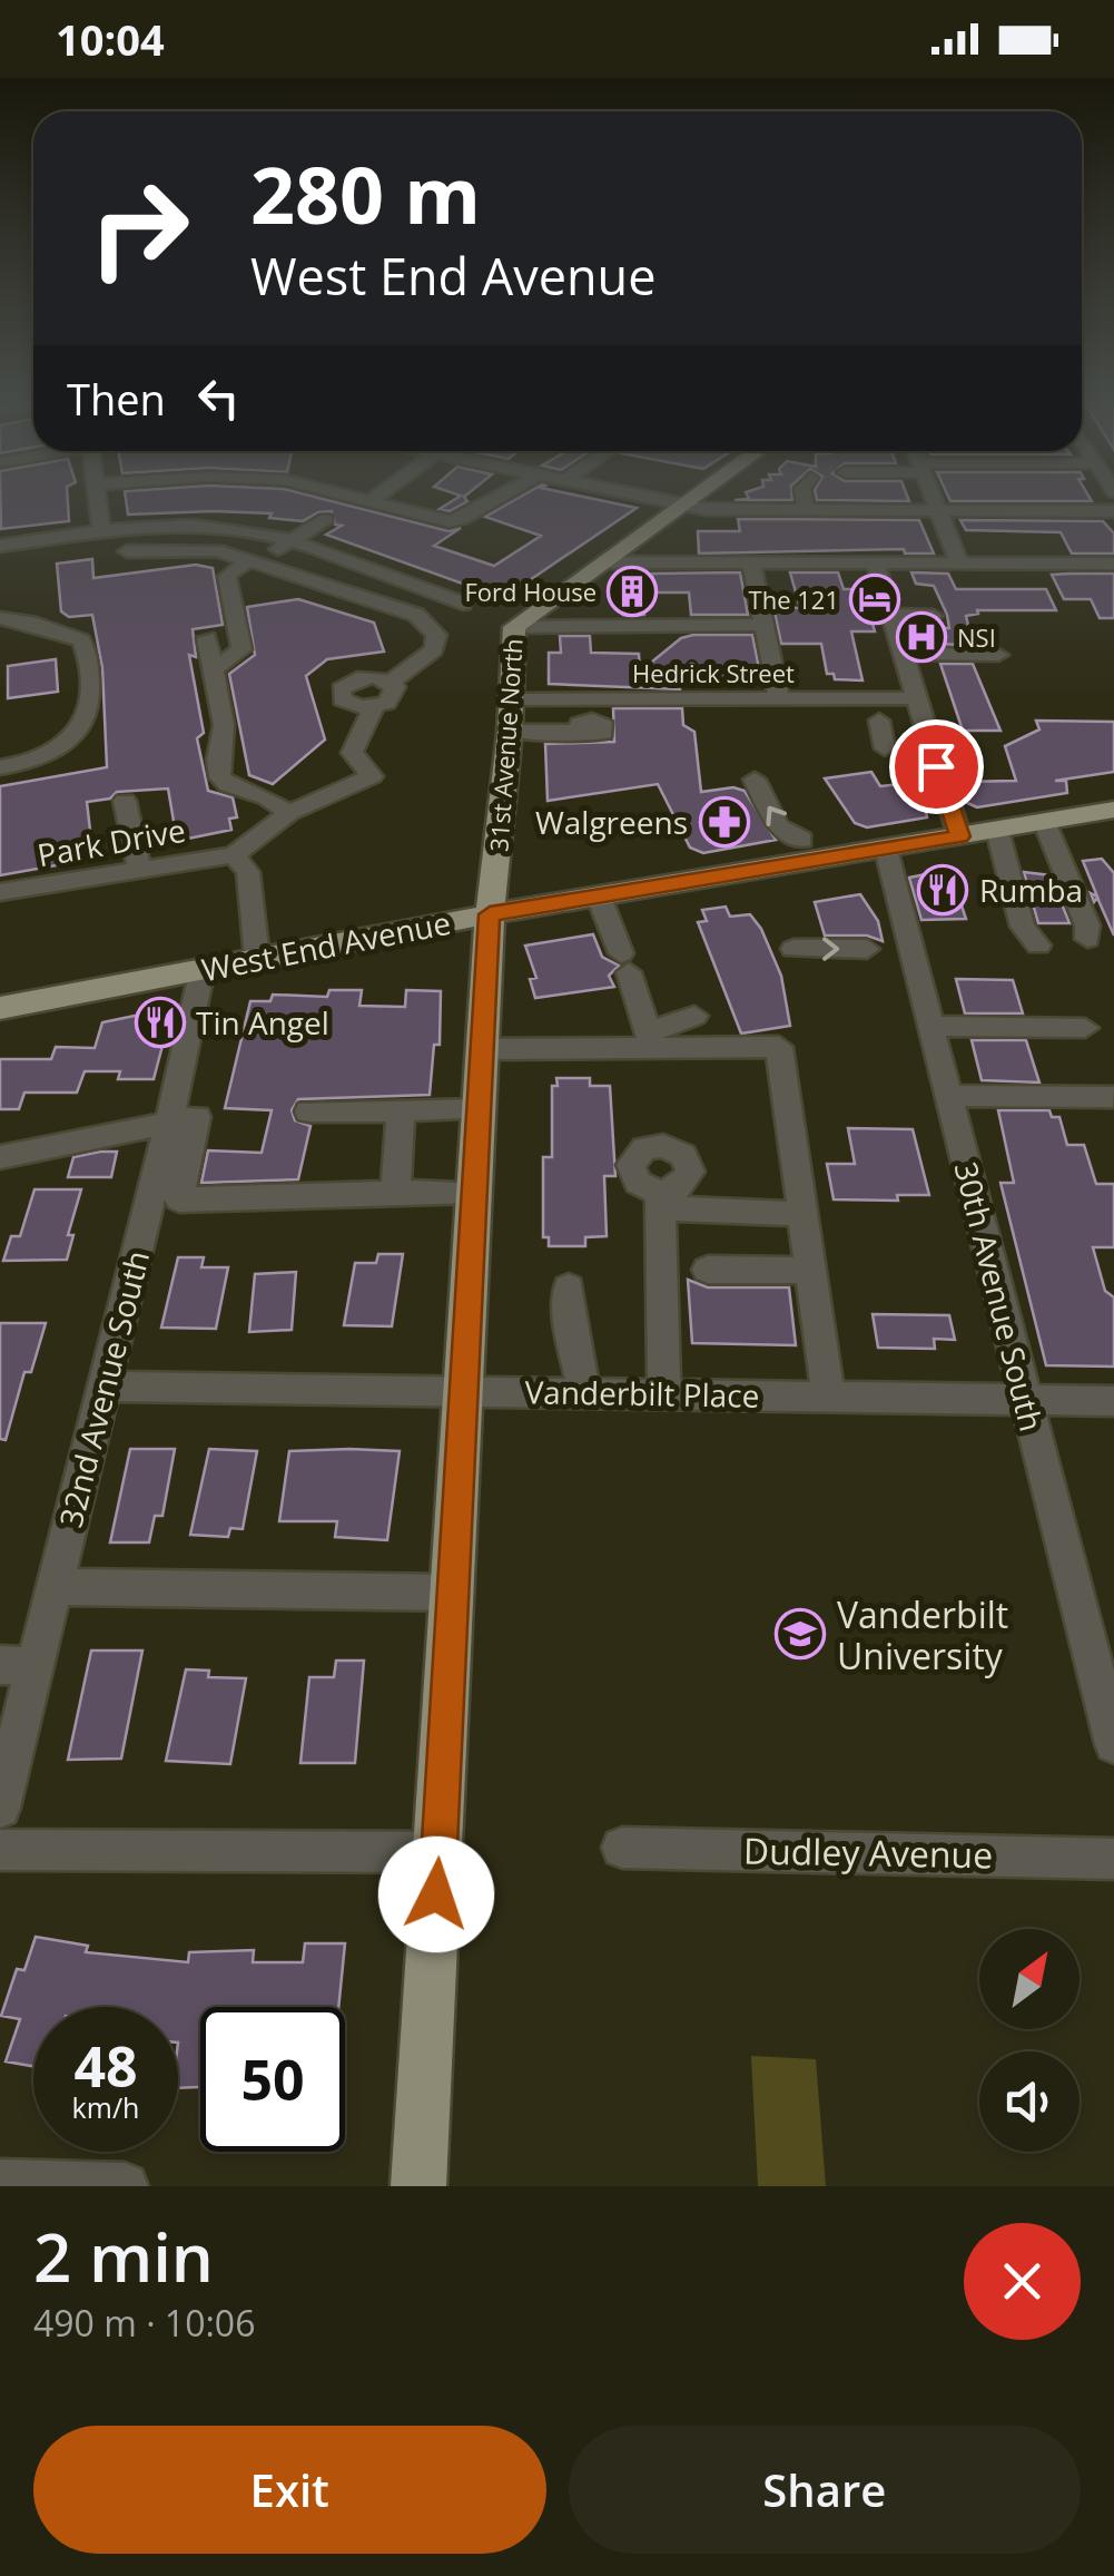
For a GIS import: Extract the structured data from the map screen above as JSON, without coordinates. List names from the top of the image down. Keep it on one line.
{"streets":{"main road":["31st Avenue North","West End Avenue"],"street":["Hedrick Street","Park Drive","30th Avenue South","32nd Avenue South","Vanderbilt Place","Dudley Avenue"]},"crossings":[["Hedrick Street","31st Avenue North"],["31st Avenue North","West End Avenue"],["31st Avenue North","Vanderbilt Place"],["West End Avenue","30th Avenue South"],["West End Avenue","32nd Avenue South"],["30th Avenue South","Vanderbilt Place"],["32nd Avenue South","Vanderbilt Place"]],"places":{"building":["Ford House"],"hotel":["The 121"],"hospital":["NSI"],"pharmacy":["Walgreens"],"restaurant":["Rumba","Tin Angel"],"school or university":["Vanderbilt University"]},"north":"top right","page":{"status":"10:04","turn":["280 m","West End Avenue"],"then":"Then","speed":"48 km/h","limit":"50","heading":["2 min","490 m · 10:06"],"buttons":["Exit","Share"]}}
